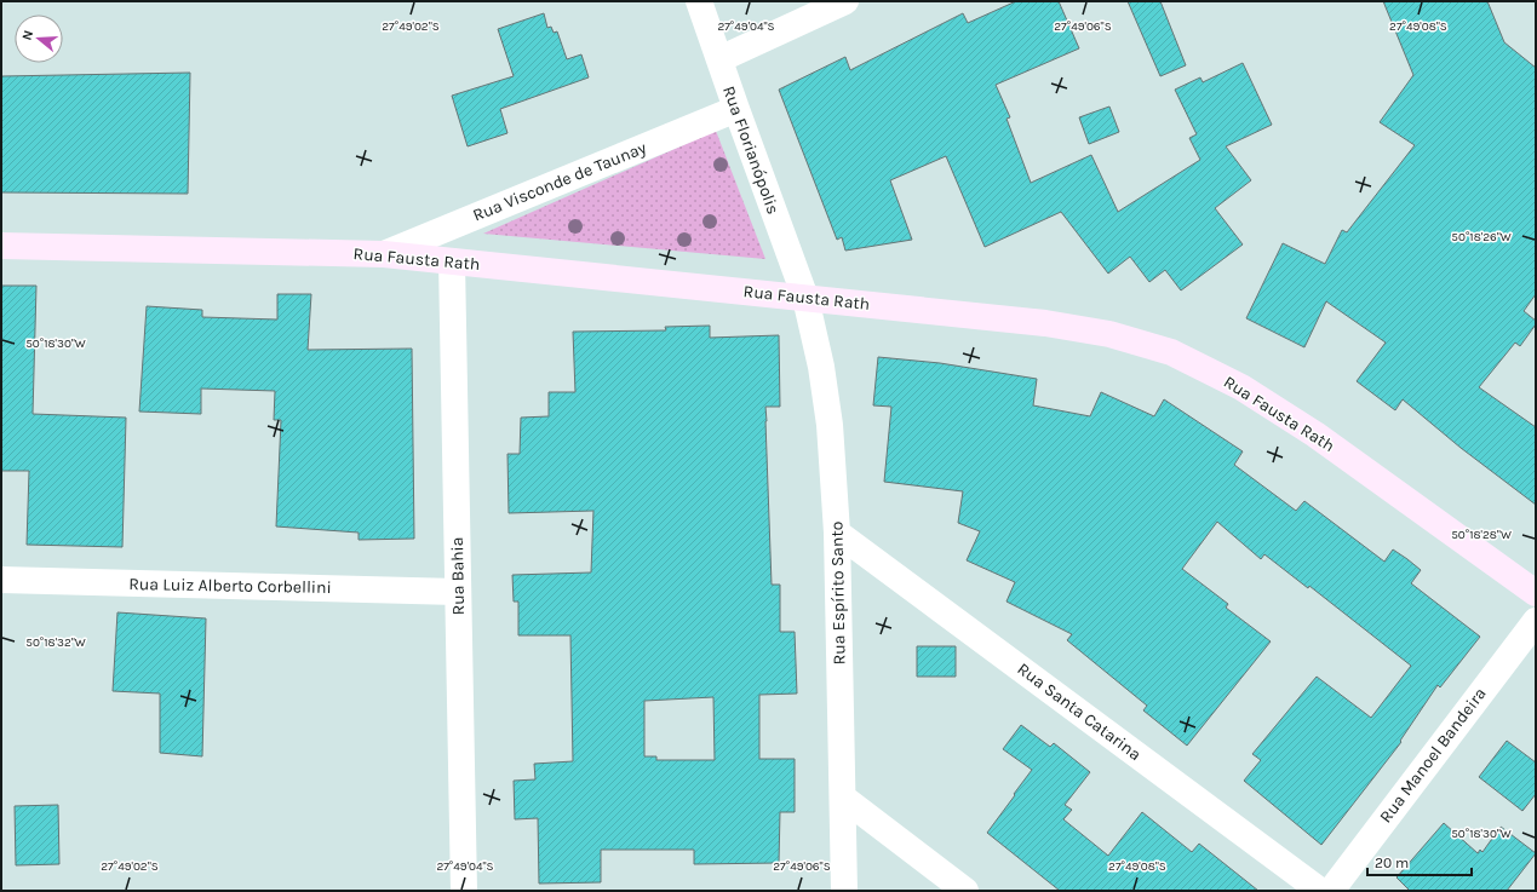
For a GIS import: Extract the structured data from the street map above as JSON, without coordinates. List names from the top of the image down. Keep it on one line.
{"streets":{"street":["Rua Florianópolis","Rua Visconde de Taunay","Rua Fausta Rath","Rua Bahia","Rua Luiz Alberto Corbellini","Rua Espírito Santo","Rua Santa Catarina","Rua Manoel Bandeira"]},"crossings":[["Rua Florianópolis","Rua Visconde de Taunay"],["Rua Florianópolis","Rua Fausta Rath"],["Rua Florianópolis","Rua Espírito Santo"],["Rua Visconde de Taunay","Rua Fausta Rath"],["Rua Fausta Rath","Rua Bahia"],["Rua Fausta Rath","Rua Espírito Santo"],["Rua Bahia","Rua Luiz Alberto Corbellini"],["Rua Espírito Santo","Rua Santa Catarina"]],"scale_bar":"20 m","north":"left","coordinates":["27°49'02\"S","27°49'04\"S","27°49'06\"S","27°49'08\"S","50°18'26\"W","50°18'30\"W","50°18'28\"W","50°18'32\"W"]}
